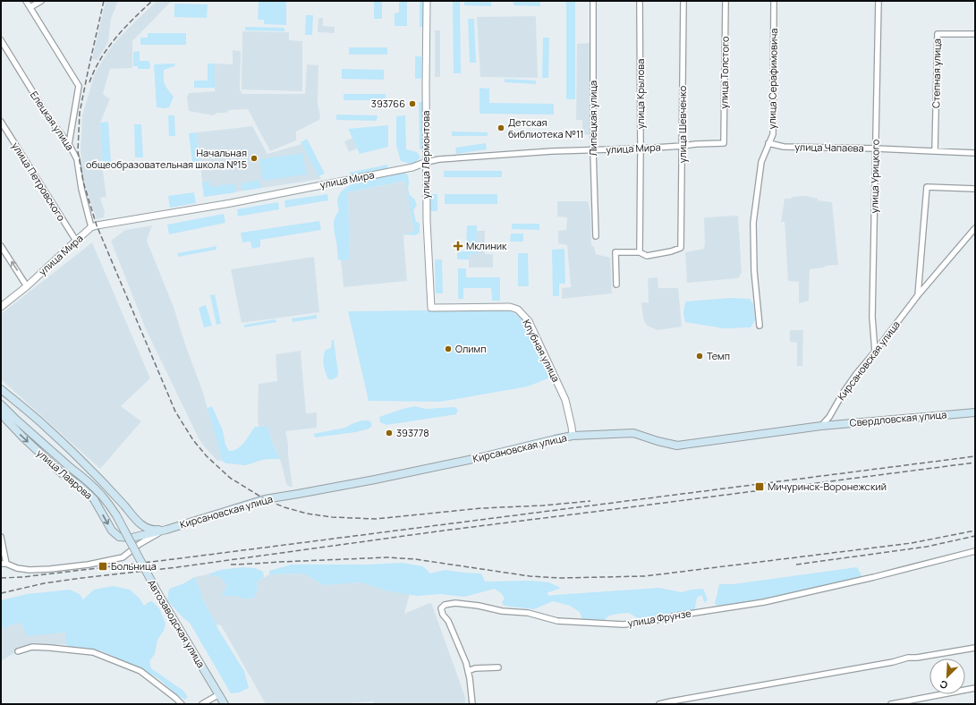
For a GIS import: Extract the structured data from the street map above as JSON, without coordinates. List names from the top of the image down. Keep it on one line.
{"streets":{"main road":["Кирсановская улица","Свердловская улица","улица Лаврова","Автозаводская улица"],"street":["улица Толстого","Степная улица","улица Серафимовича","улица Крылова","Липецкая улица","Елецкая улица","улица Шевченко","улица Чапаева","улица Мира","улица Лермонтова","улица Урицкого","улица Петровского","Клубная улица","улица Фрунзе"]},"crossings":[["улица Толстого","улица Мира"],["Степная улица","улица Чапаева"],["улица Серафимовича","улица Чапаева"],["улица Крылова","улица Шевченко"],["улица Крылова","улица Мира"],["Липецкая улица","улица Мира"],["Елецкая улица","улица Мира"],["улица Шевченко","улица Мира"],["улица Чапаева","улица Урицкого"],["улица Мира","улица Лермонтова"],["улица Мира","улица Петровского"],["улица Лермонтова","Клубная улица"],["улица Урицкого","Кирсановская улица"],["Клубная улица","Кирсановская улица"],["Кирсановская улица","Свердловская улица"],["Кирсановская улица","улица Лаврова"],["улица Лаврова","Автозаводская улица"]],"places":{"other":["393766","Детская библиотека №11","Начальная общеобразовательная школа №15","Олимп","Темп","393778"],"health":["Мклиник"],"transit":["Мичуринск-Воронежский","Больница"]},"north":"bottom left"}
